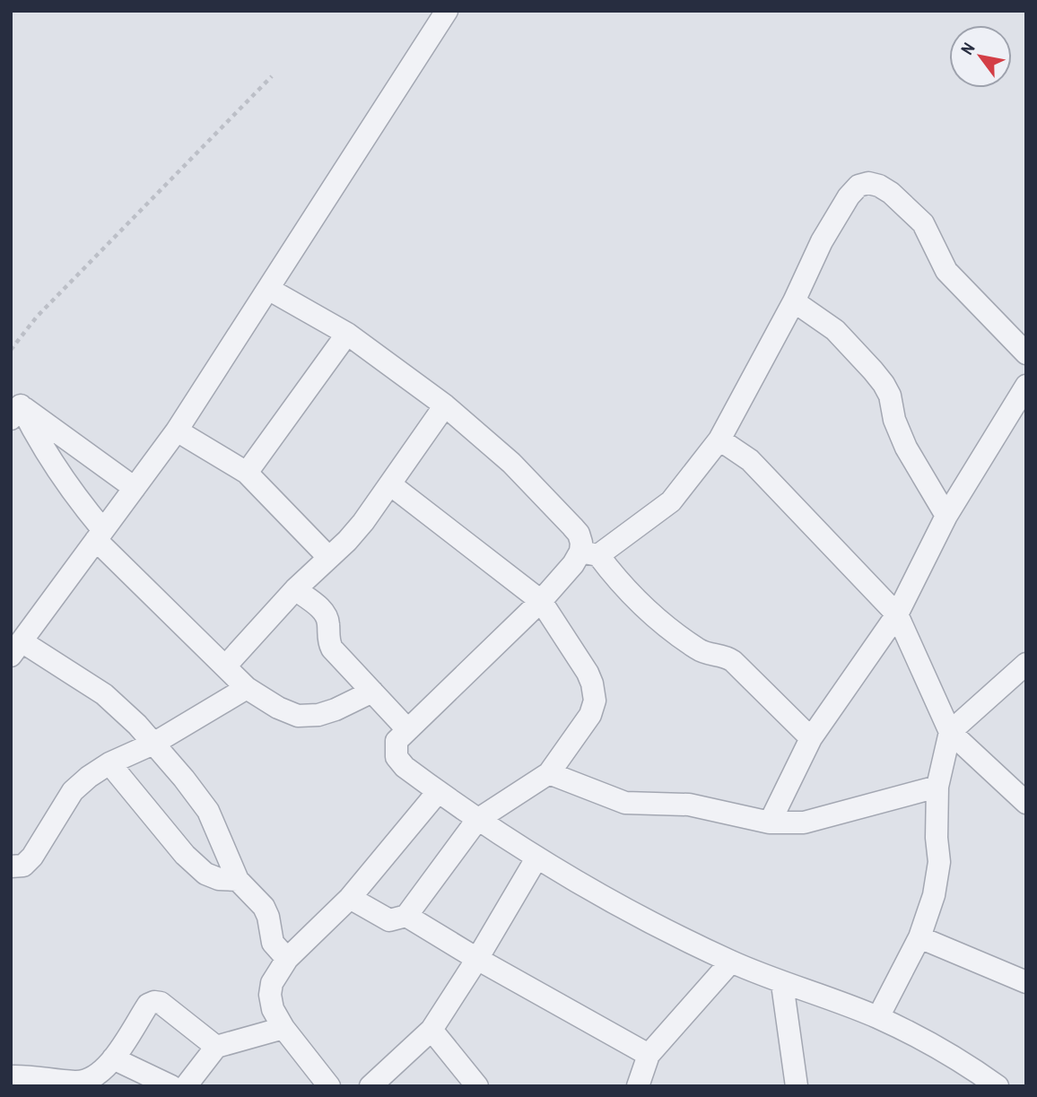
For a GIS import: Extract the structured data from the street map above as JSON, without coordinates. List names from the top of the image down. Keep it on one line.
{"north":"top left"}
